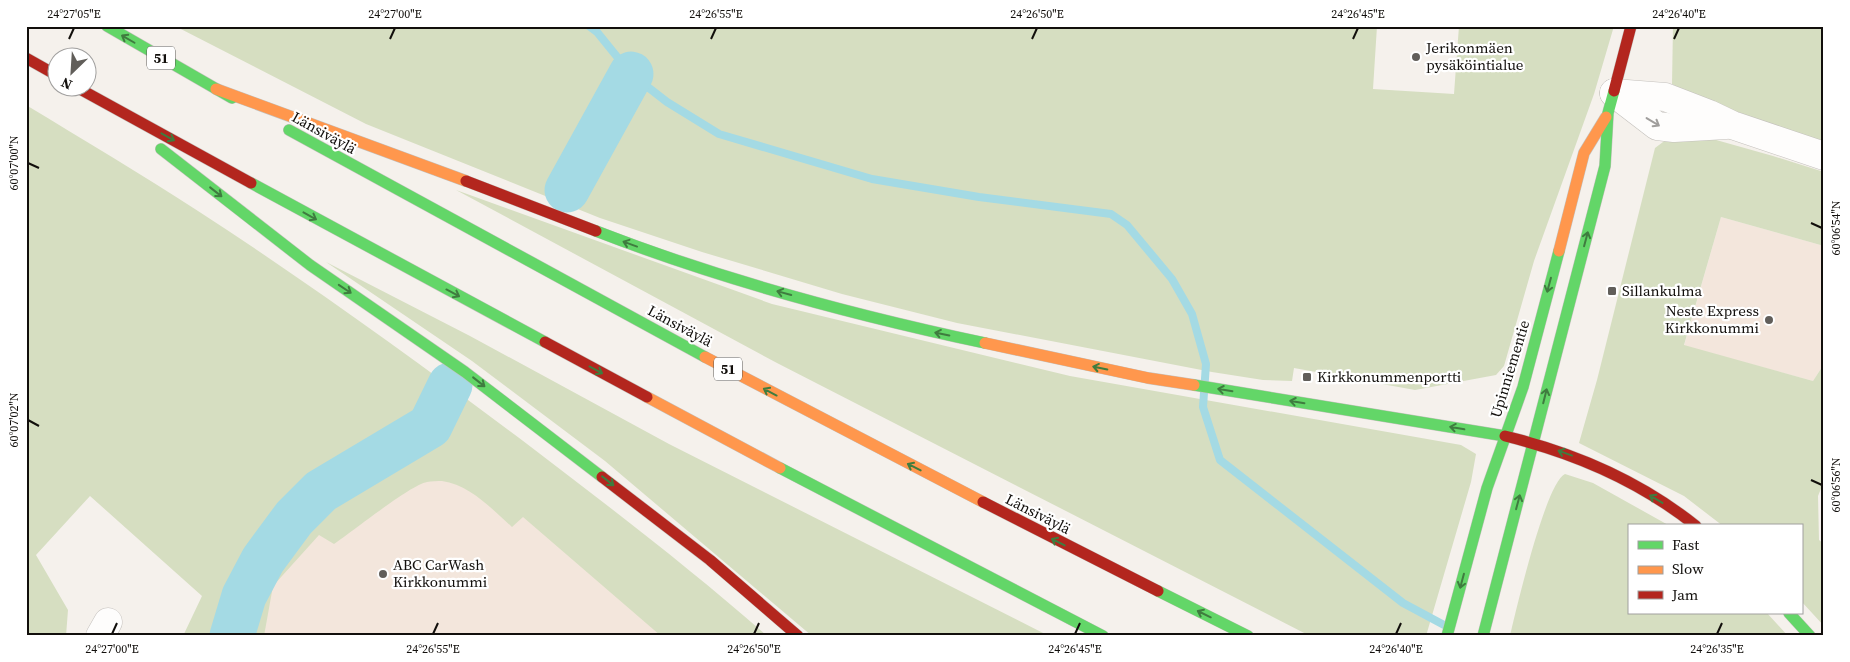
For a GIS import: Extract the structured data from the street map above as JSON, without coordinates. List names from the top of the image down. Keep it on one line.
{"streets":{"main road":["51","Länsiväylä","Upinniementie"]},"places":{"other":["Jerikonmäen pysäköintialue","Neste Express Kirkkonummi","ABC CarWash Kirkkonummi"],"transit":["Sillankulma","Kirkkonummenportti"]},"legend":["Fast","Slow","Jam"],"north":"bottom left","coordinates":["24°27'05\"E","24°27'00\"E","24°26'55\"E","24°26'50\"E","24°26'45\"E","24°26'40\"E","60°07'00\"N","60°06'54\"N","60°07'02\"N","60°06'56\"N","24°26'35\"E"]}
